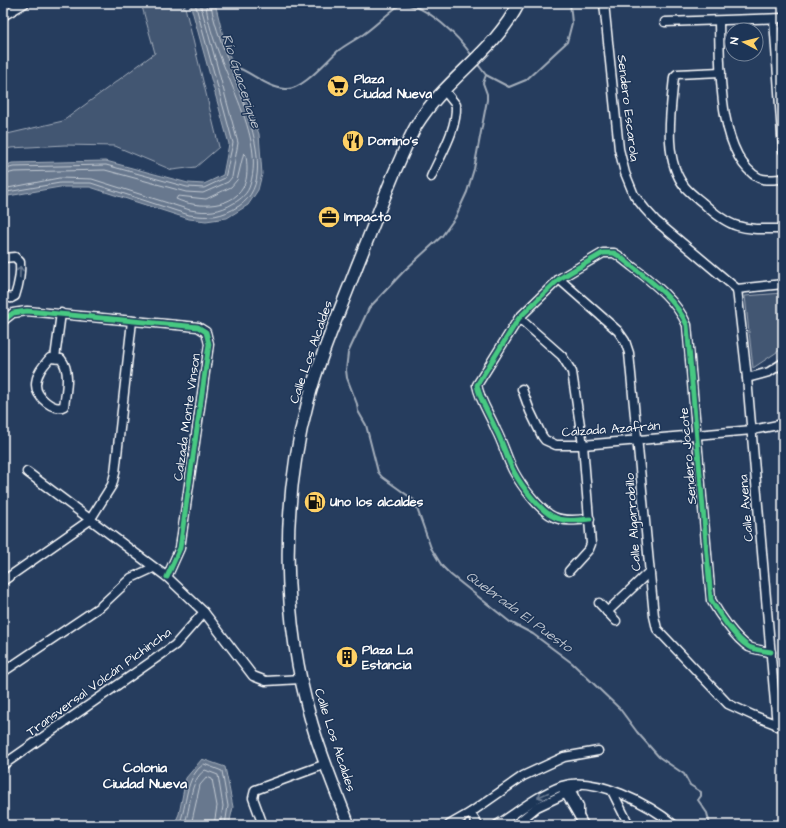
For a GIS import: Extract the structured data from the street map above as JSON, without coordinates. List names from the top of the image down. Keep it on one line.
{"streets":{"main road":["Calle Los Alcaldes"],"street":["Sendero Escarola","Calzada Monte Vinson","Calzada Azafrán","Sendero Jocote","Calle Avena","Calle Algarrobillo","Transversal Volcán Pichincha"]},"crossings":[["Sendero Escarola","Calle Avena"],["Calzada Azafrán","Sendero Jocote"],["Calzada Azafrán","Calle Avena"],["Calzada Azafrán","Calle Algarrobillo"],["Sendero Jocote","Calle Avena"],["Sendero Jocote","Calle Algarrobillo"],["Calle Avena","Calle Algarrobillo"]],"districts":["Colonia Ciudad Nueva"],"water":["Río Guacerique","Quebrada El Puesto"],"places":{"supermarket":["Plaza Ciudad Nueva"],"restaurant":["Domino's"],"office":["Impacto"],"fuel station":["Uno los alcaldes"],"building":["Plaza La Estancia"]},"north":"left"}
